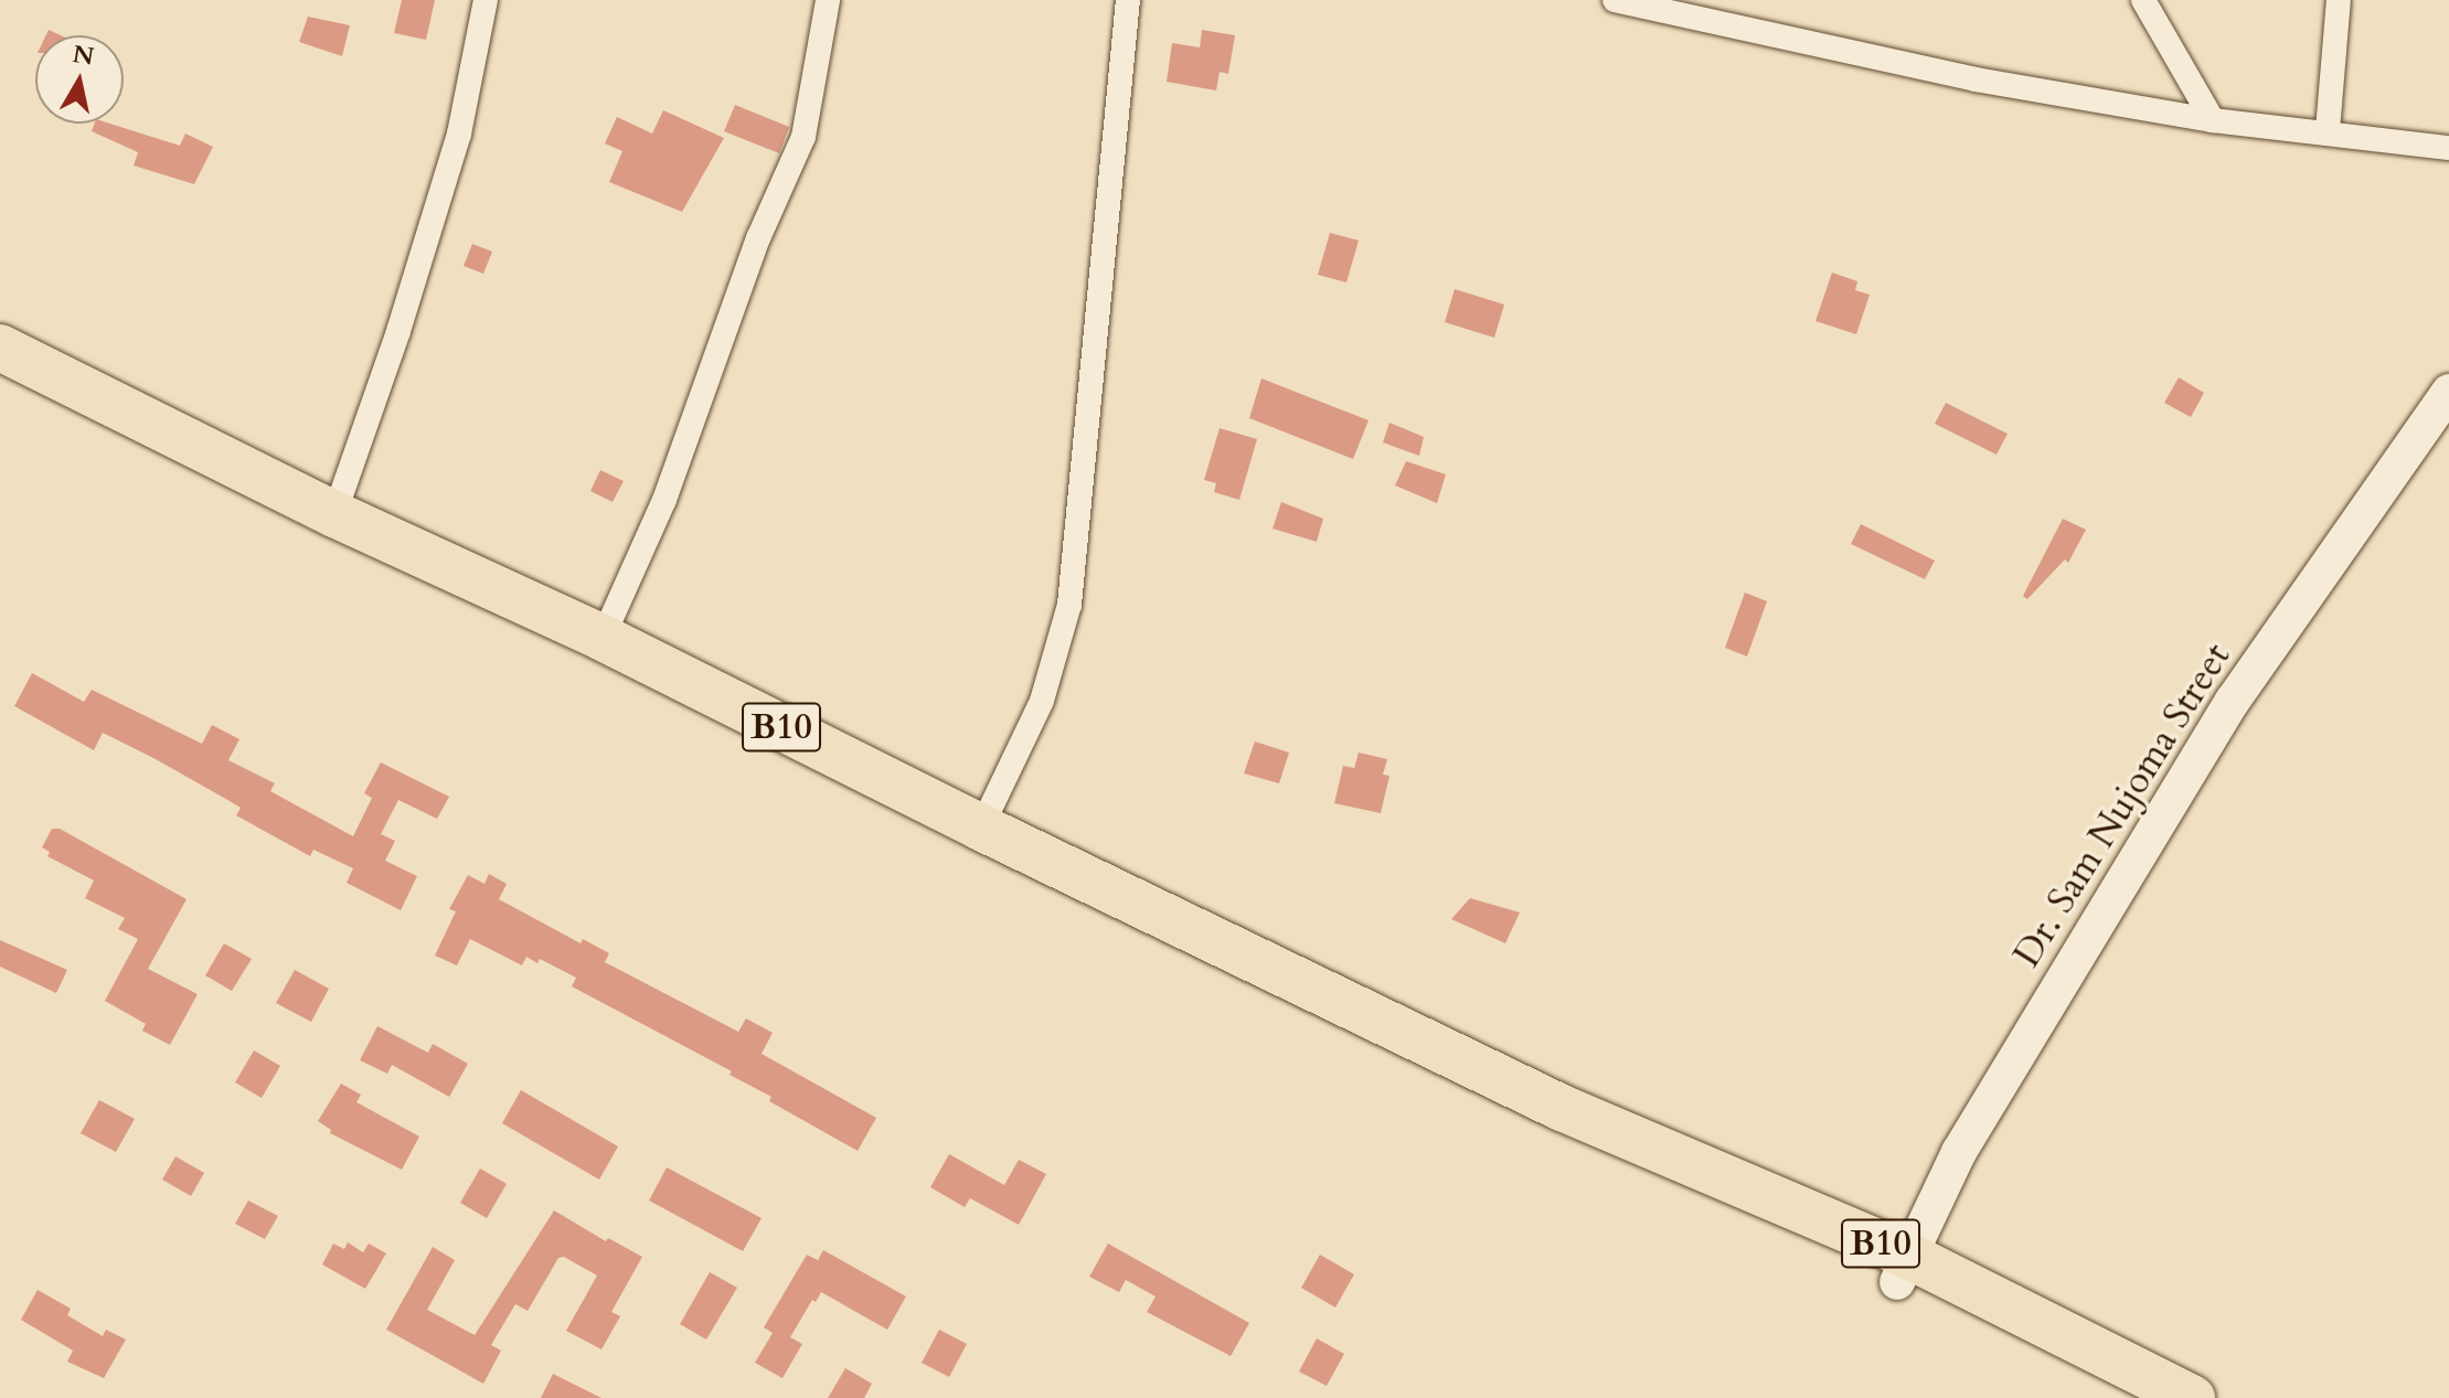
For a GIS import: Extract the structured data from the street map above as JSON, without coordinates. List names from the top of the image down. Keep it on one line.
{"streets":{"highway":["B10"],"street":["Dr. Sam Nujoma Street"]},"crossings":[["B10","Dr. Sam Nujoma Street"]],"north":"top"}
